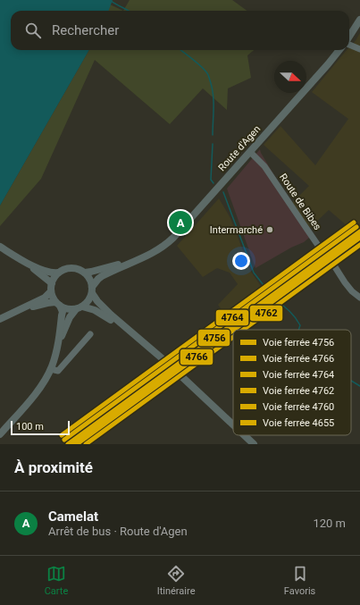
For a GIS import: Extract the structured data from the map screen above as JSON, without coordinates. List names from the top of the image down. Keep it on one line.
{"streets":{"main road":["Route d'Agen"],"street":["Route de Bibes"]},"crossings":[["Route d'Agen","Route de Bibes"]],"places":["Intermarché"],"lines":["rail line 4760","rail line 4764","rail line 4756","rail line 4655","rail line 4766","rail line 4762"],"legend":["Voie ferrée 4756","Voie ferrée 4766","Voie ferrée 4764","Voie ferrée 4762","Voie ferrée 4760","Voie ferrée 4655"],"scale_bar":"100 m","north":"right","page":{"search":"Rechercher","pins":"A","scale":"100 m","heading":"À proximité","list":[{"mark":"A","name":"Camelat","note":"Arrêt de bus · Route d'Agen","value":"120 m"}],"nav":["Carte","Itinéraire","Favoris"]}}
